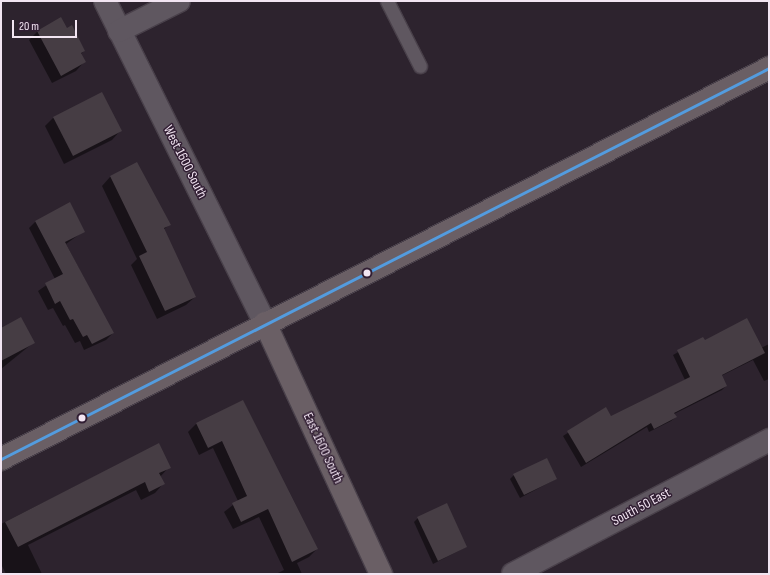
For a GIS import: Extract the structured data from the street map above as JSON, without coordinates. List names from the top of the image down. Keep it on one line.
{"streets":{"street":["West 1600 South","East 1600 South","South 50 East"]},"crossings":[["West 1600 South","East 1600 South"]],"scale_bar":"20 m"}
